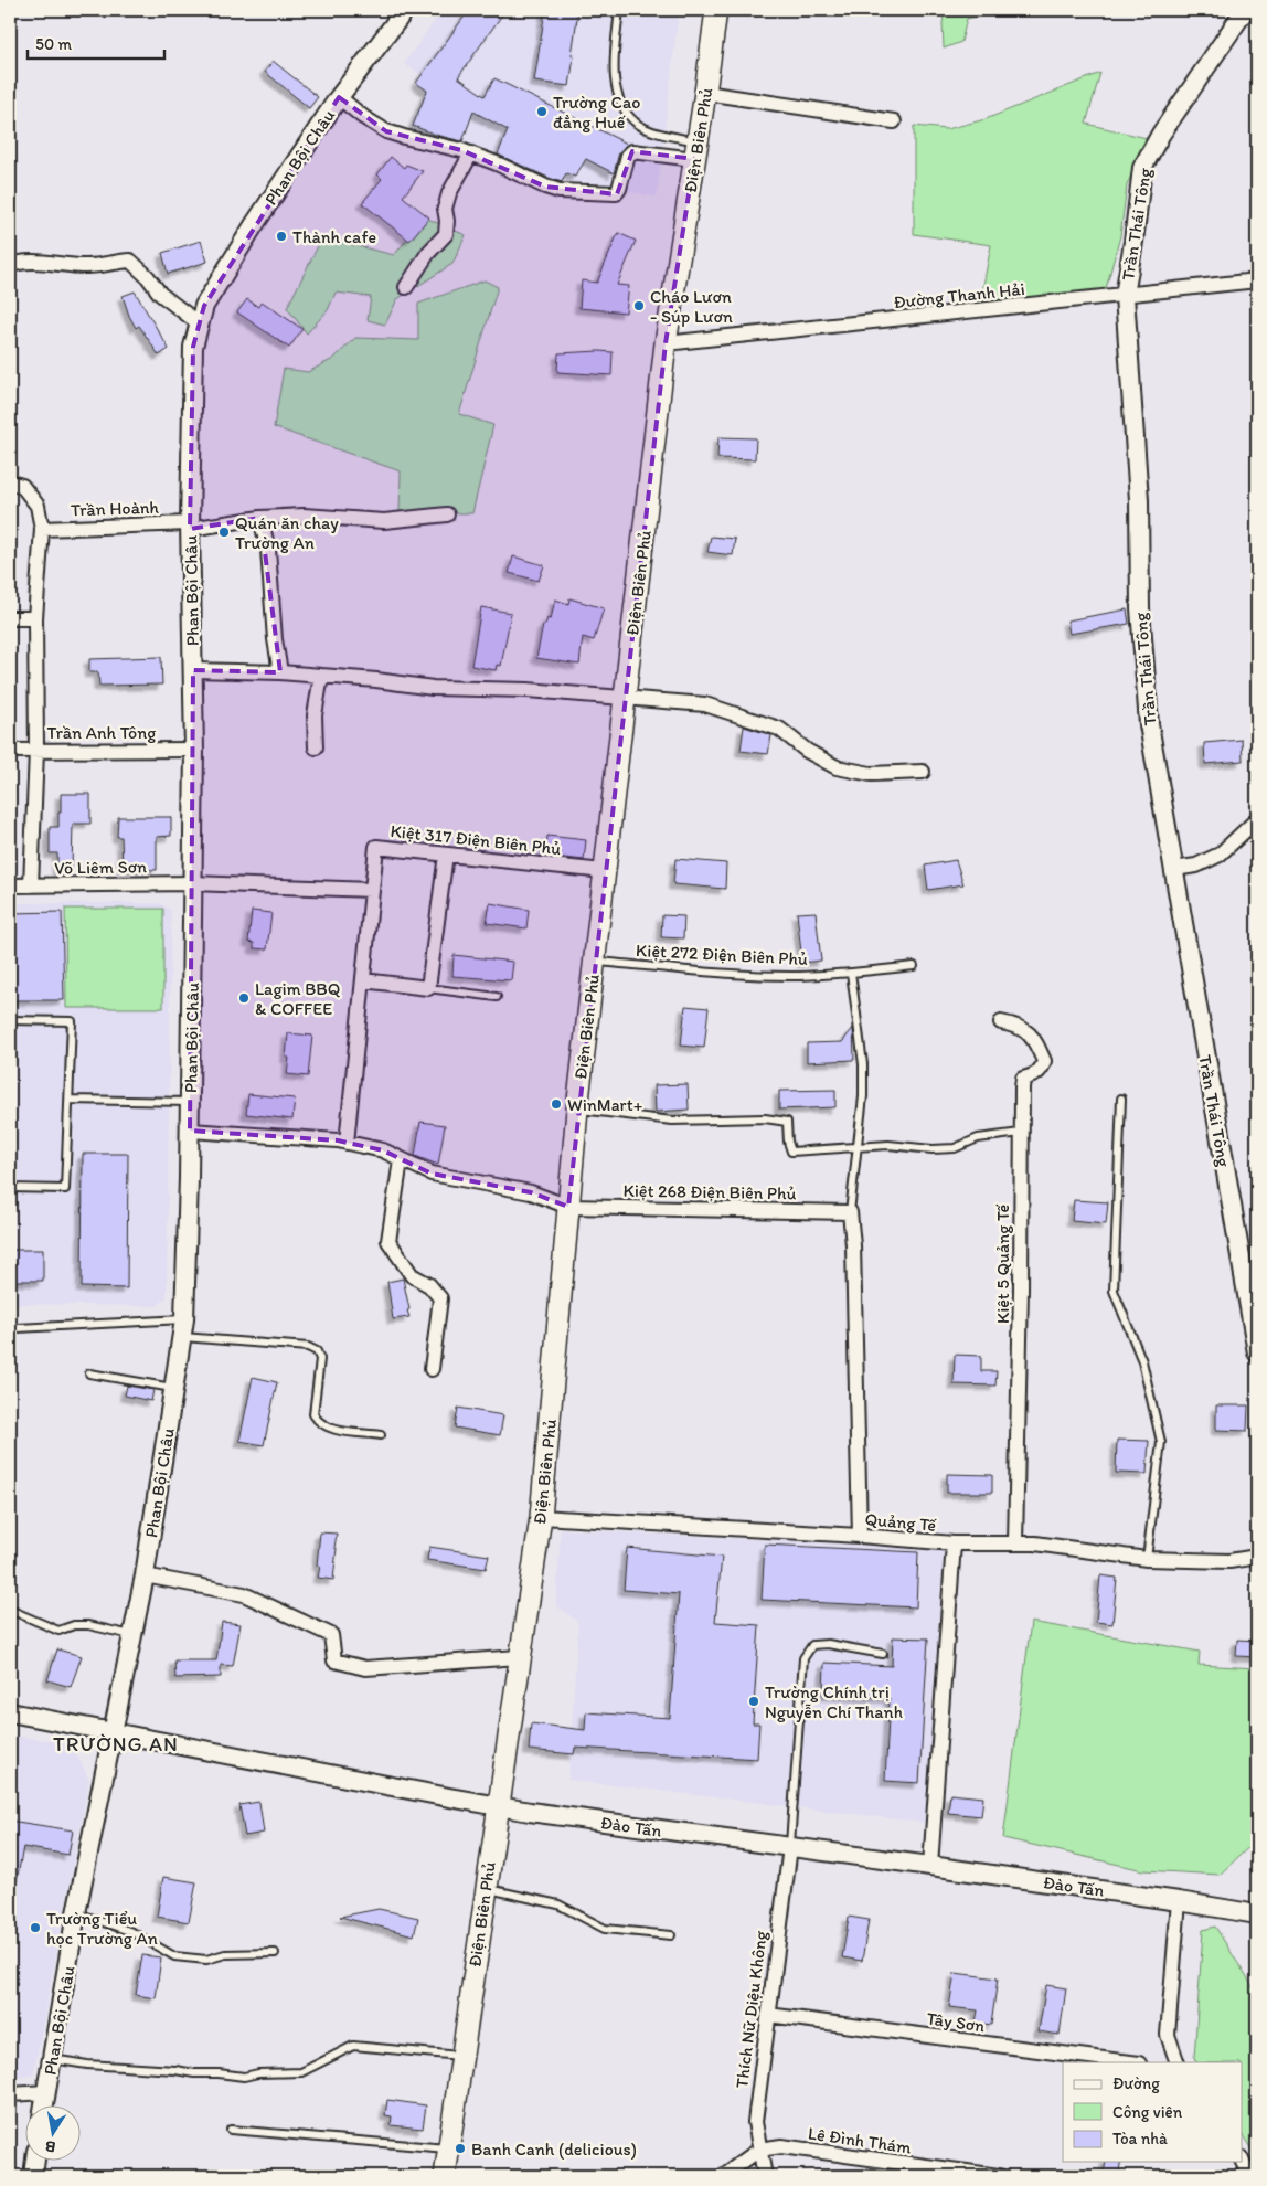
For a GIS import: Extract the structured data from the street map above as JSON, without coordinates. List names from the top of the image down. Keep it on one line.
{"streets":{"main road":["Điện Biên Phủ"],"street":["Phan Bội Châu","Trần Thái Tông","Đường Thanh Hải","Trần Hoành","Trần Anh Tông","Kiệt 317 Điện Biên Phủ","Võ Liêm Sơn","Kiệt 268 Điện Biên Phủ","Kiệt 5 Quảng Tế","Quảng Tế","Đào Tấn","Thích Nữ Diệu Không","Tây Sơn","Lê Đình Thám"],"lane":["Kiệt 272 Điện Biên Phủ"]},"crossings":[["Điện Biên Phủ","Đường Thanh Hải"],["Điện Biên Phủ","Kiệt 317 Điện Biên Phủ"],["Điện Biên Phủ","Kiệt 272 Điện Biên Phủ"],["Điện Biên Phủ","Kiệt 268 Điện Biên Phủ"],["Điện Biên Phủ","Quảng Tế"],["Điện Biên Phủ","Đào Tấn"],["Phan Bội Châu","Trần Hoành"],["Phan Bội Châu","Trần Anh Tông"],["Phan Bội Châu","Võ Liêm Sơn"],["Phan Bội Châu","Kiệt 268 Điện Biên Phủ"],["Phan Bội Châu","Đào Tấn"],["Trần Thái Tông","Đường Thanh Hải"],["Kiệt 317 Điện Biên Phủ","Võ Liêm Sơn"],["Kiệt 317 Điện Biên Phủ","Kiệt 268 Điện Biên Phủ"],["Kiệt 5 Quảng Tế","Quảng Tế"],["Đào Tấn","Thích Nữ Diệu Không"],["Thích Nữ Diệu Không","Tây Sơn"],["Thích Nữ Diệu Không","Lê Đình Thám"]],"districts":["TRƯỜNG AN"],"places":["Trường Cao đẳng Huế","Thành cafe","Cháo Lươn - Súp Lươn","Quán ăn chay Trường An","Lagim BBQ & COFFEE","WinMart+","Trường Chính trị Nguyễn Chí Thanh","Trường Tiểu học Trường An","Banh Canh (delicious)"],"legend":["Đường","Công viên","Tòa nhà"],"scale_bar":"50 m","north":"bottom"}
